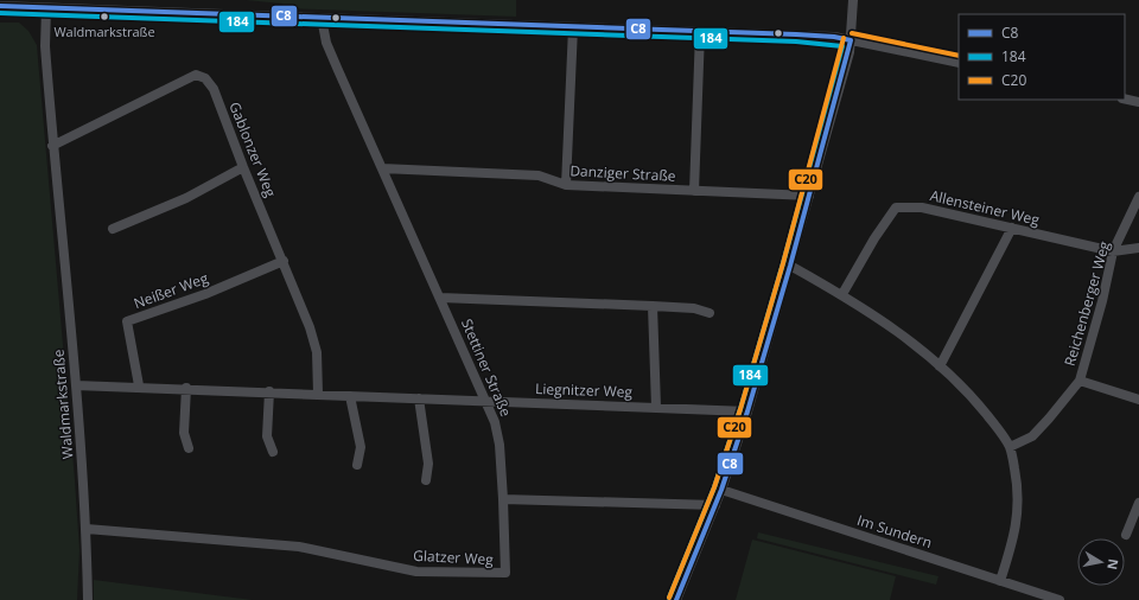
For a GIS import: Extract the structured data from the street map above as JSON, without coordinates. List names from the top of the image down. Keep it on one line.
{"streets":{"street":["Gablonzer Weg","Danziger Straße","Allensteiner Weg","Neißer Weg","Reichenberger Weg","Stettiner Straße","Liegnitzer Weg","Waldmarkstraße","Im Sundern","Glatzer Weg"]},"crossings":[["Gablonzer Weg","Neißer Weg"],["Gablonzer Weg","Liegnitzer Weg"],["Gablonzer Weg","Waldmarkstraße"],["Danziger Straße","Stettiner Straße"],["Allensteiner Weg","Reichenberger Weg"],["Neißer Weg","Liegnitzer Weg"],["Stettiner Straße","Liegnitzer Weg"],["Stettiner Straße","Glatzer Weg"],["Liegnitzer Weg","Waldmarkstraße"],["Waldmarkstraße","Glatzer Weg"]],"places":["Waldmarkstraße"],"lines":["transit line C8","transit line 184","transit line C20"],"legend":["C8","184","C20"],"north":"right"}
